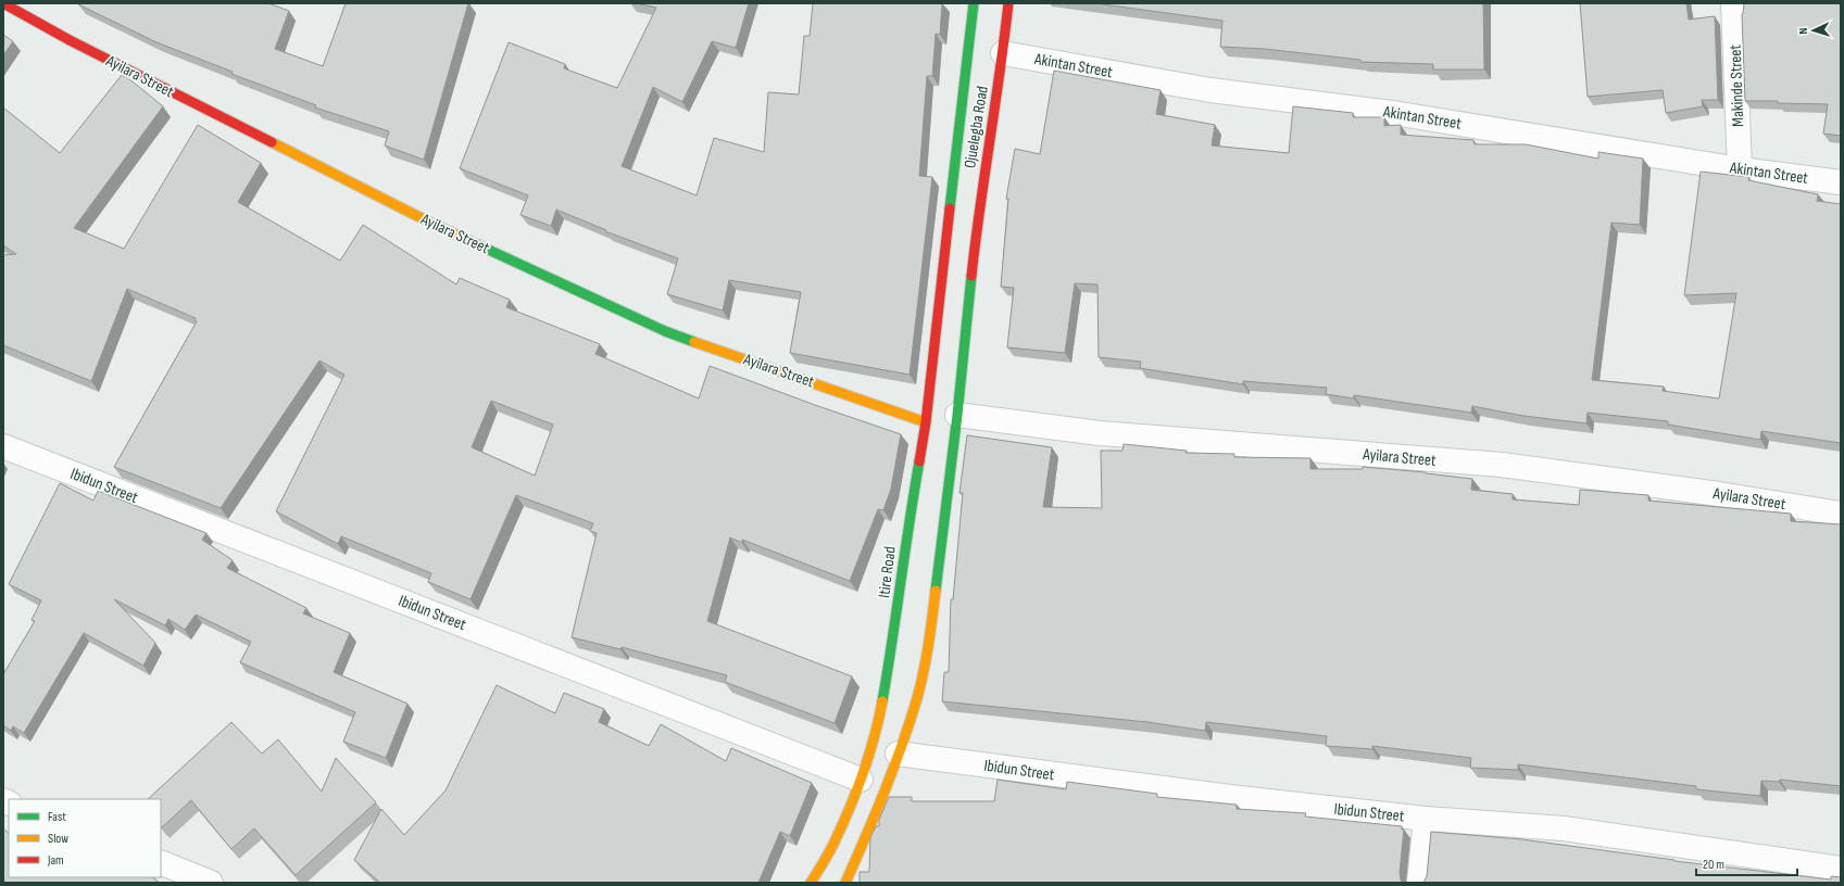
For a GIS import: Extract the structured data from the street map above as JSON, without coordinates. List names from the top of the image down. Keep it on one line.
{"streets":{"main road":["Ayilara Street","Ojuelegba Road","Itire Road"],"street":["Akintan Street","Makinde Street","Ibidun Street"]},"crossings":[["Akintan Street","Makinde Street"],["Akintan Street","Ojuelegba Road"],["Ayilara Street","Ojuelegba Road"],["Ayilara Street","Itire Road"],["Ojuelegba Road","Itire Road"],["Ibidun Street","Itire Road"]],"legend":["Fast","Slow","Jam"],"scale_bar":"20 m","north":"left"}
